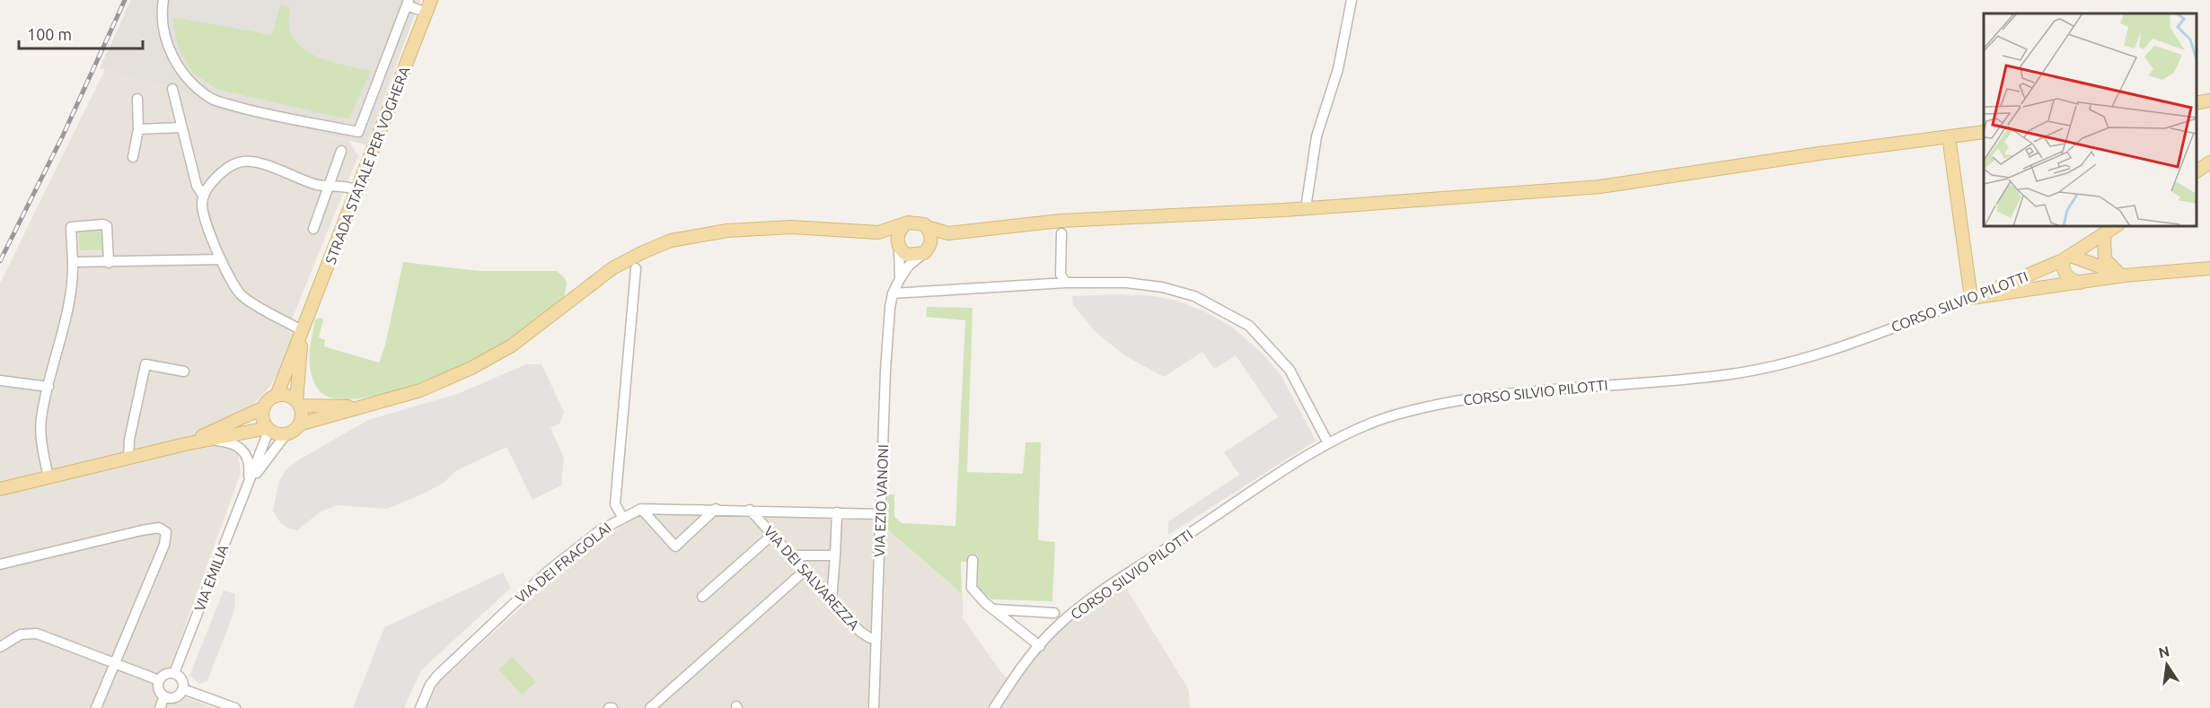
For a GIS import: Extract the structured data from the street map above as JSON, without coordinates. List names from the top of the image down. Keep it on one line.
{"streets":{"main road":["STRADA STATALE PER VOGHERA","CORSO SILVIO PILOTTI"],"street":["VIA EZIO VANONI","VIA DEI FRAGOLAI","VIA EMILIA","VIA DEI SALVAREZZA"]},"crossings":[["STRADA STATALE PER VOGHERA","VIA EMILIA"],["VIA EZIO VANONI","VIA DEI FRAGOLAI"],["VIA EZIO VANONI","VIA DEI SALVAREZZA"],["VIA DEI FRAGOLAI","VIA DEI SALVAREZZA"]],"scale_bar":"100 m","north":"top"}
